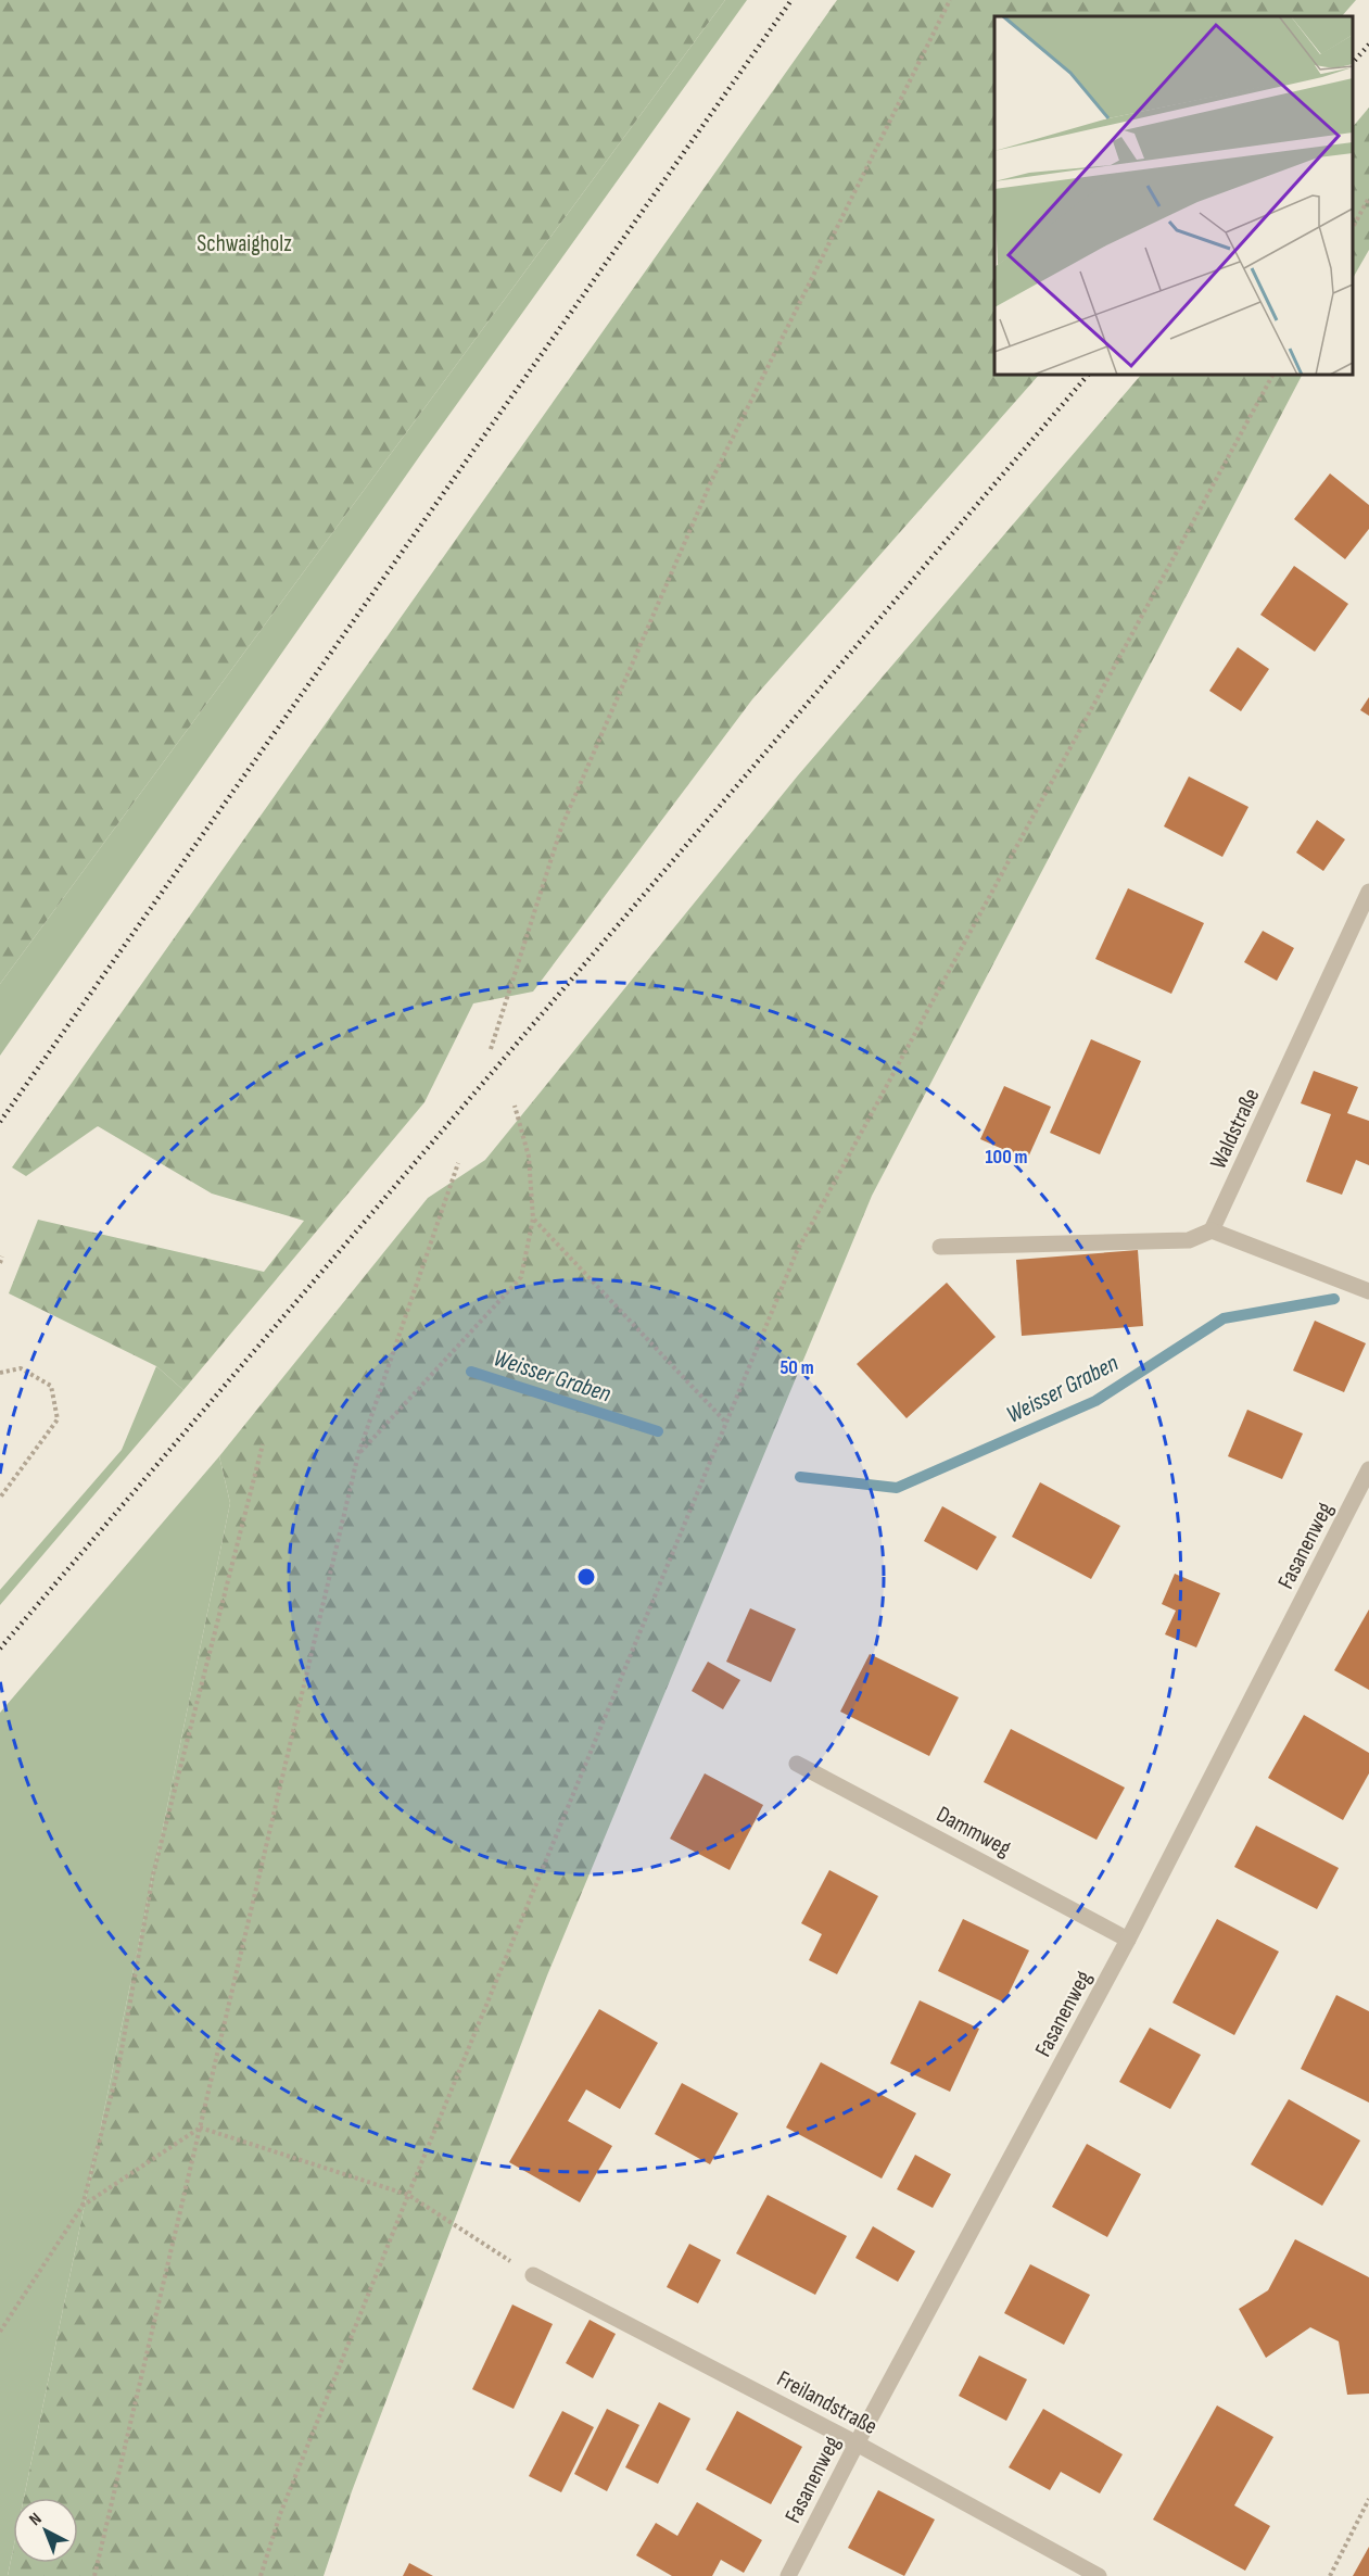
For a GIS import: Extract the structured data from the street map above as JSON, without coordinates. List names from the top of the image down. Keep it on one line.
{"streets":{"street":["Waldstraße","Fasanenweg","Dammweg","Freilandstraße"]},"crossings":[["Fasanenweg","Dammweg"],["Fasanenweg","Freilandstraße"]],"water":["Weisser Graben"],"parks":["Schwaigholz"],"north":"top left","rings":["100 m","50 m"]}
